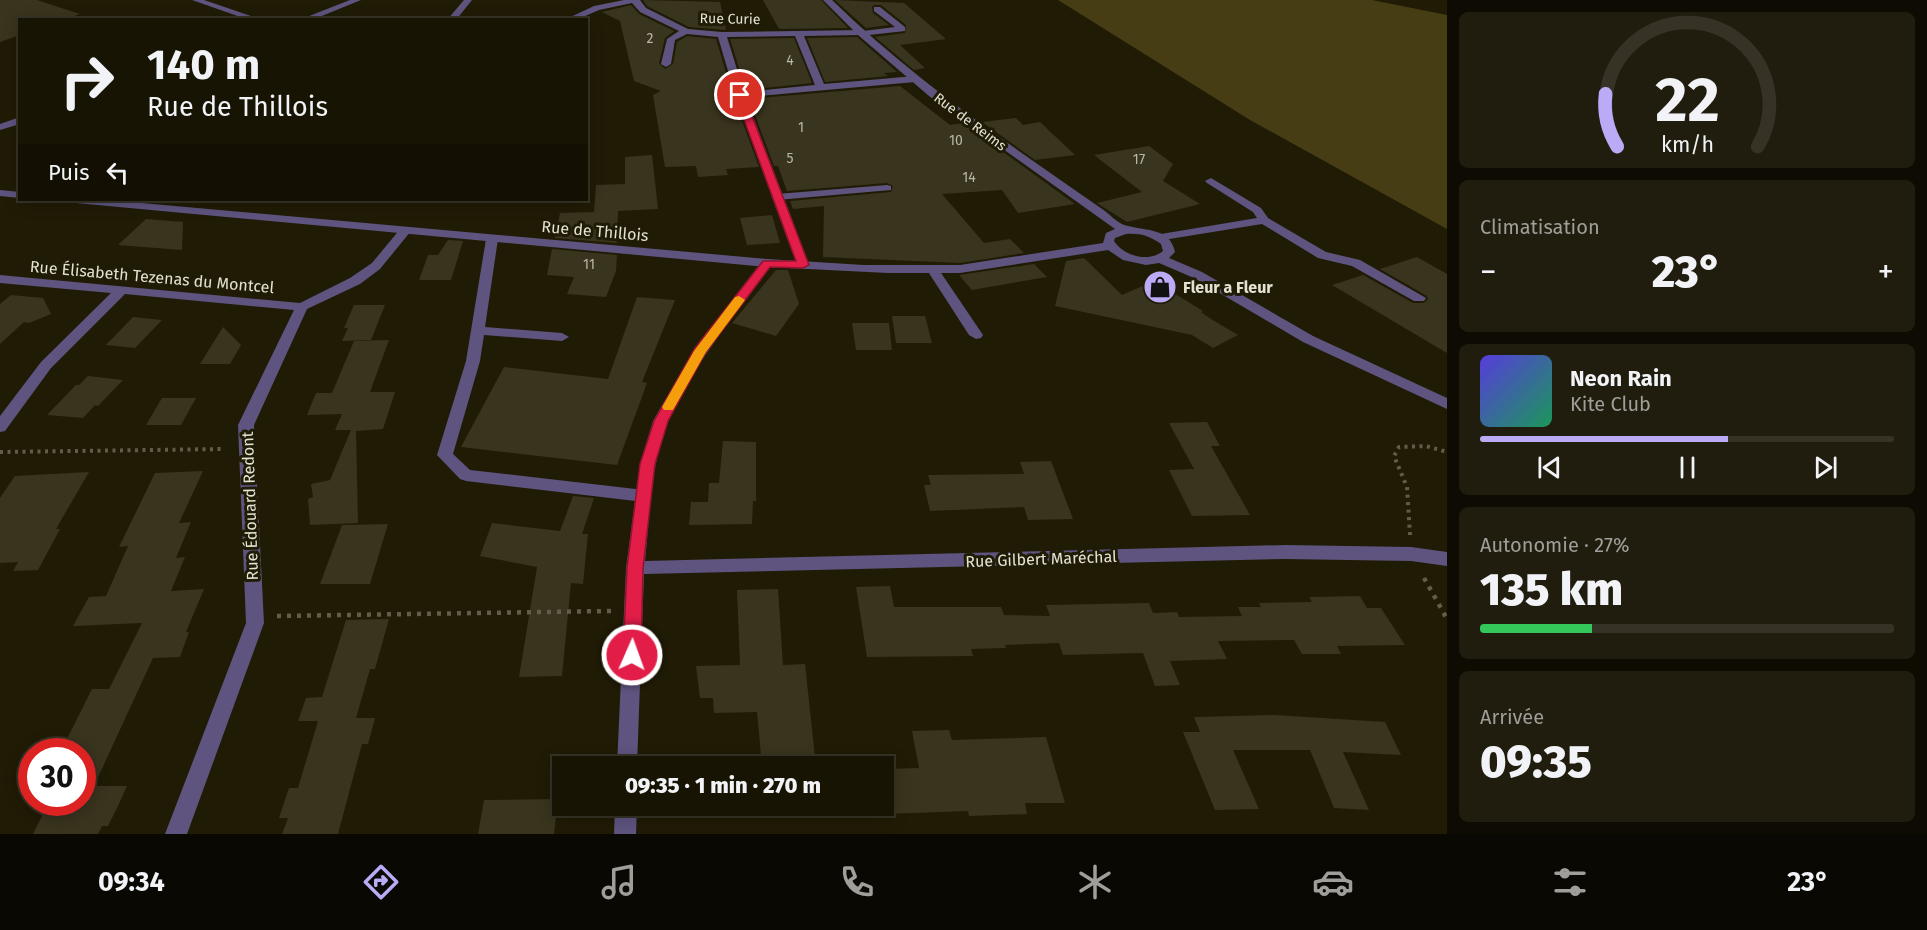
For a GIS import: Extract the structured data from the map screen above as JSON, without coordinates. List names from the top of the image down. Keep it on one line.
{"streets":{"street":["Rue Curie","Rue de Reims","Rue de Thillois","Rue Élisabeth Tezenas du Montcel","Rue Édouard Redont","Rue Gilbert Maréchal"]},"crossings":[["Rue Curie","Rue de Reims"],["Rue Élisabeth Tezenas du Montcel","Rue Édouard Redont"]],"places":{"shop":["Fleur a Fleur"]},"house_numbers":["2","4","1","10","5","17","14","11"],"page":{"turn":["140 m","Rue de Thillois"],"then":"Puis","tile":["Climatisation",["Autonomie · 27%","135 km"],["Arrivée","09:35"]],"heat":["−","23°","+"],"song":["Neon Rain","Kite Club"],"limit":"30","trip":"09:35 · 1 min · 270 m","tabs":["09:34","23°"],"gauge":["22","km/h"]}}
